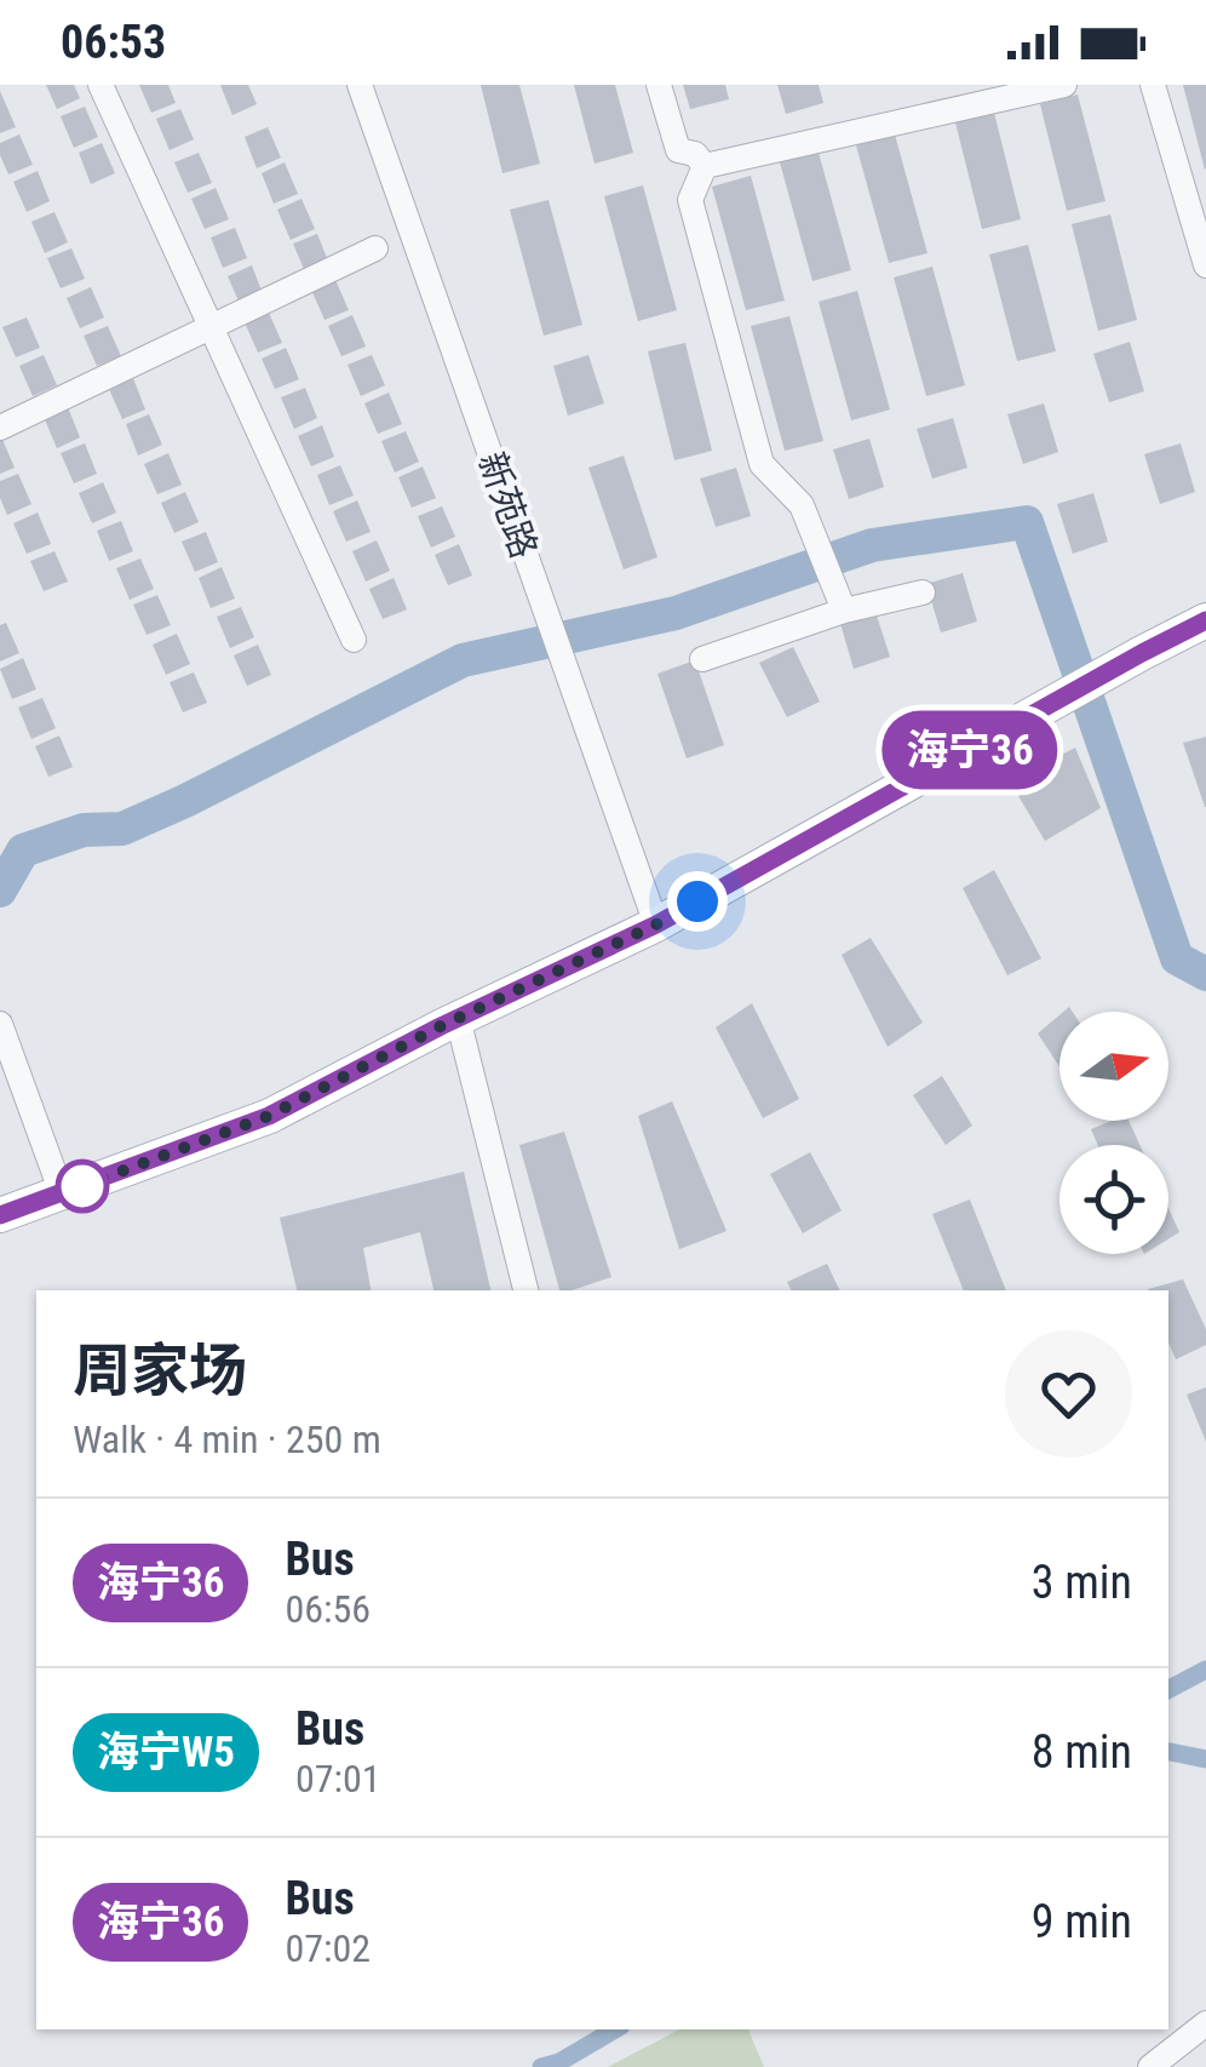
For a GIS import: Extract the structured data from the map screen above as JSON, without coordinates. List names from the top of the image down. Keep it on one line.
{"streets":{"street":["新苑路"]},"lines":["bus line 海宁36"],"north":"right","page":{"status":"06:53","on_map":"海宁36","heading":["周家场","Walk · 4 min · 250 m"],"list":[{"mark":"海宁36","name":"Bus","note":"06:56","value":"3 min"},{"mark":"海宁W5","name":"Bus","note":"07:01","value":"8 min"},{"mark":"海宁36","name":"Bus","note":"07:02","value":"9 min"}]}}
